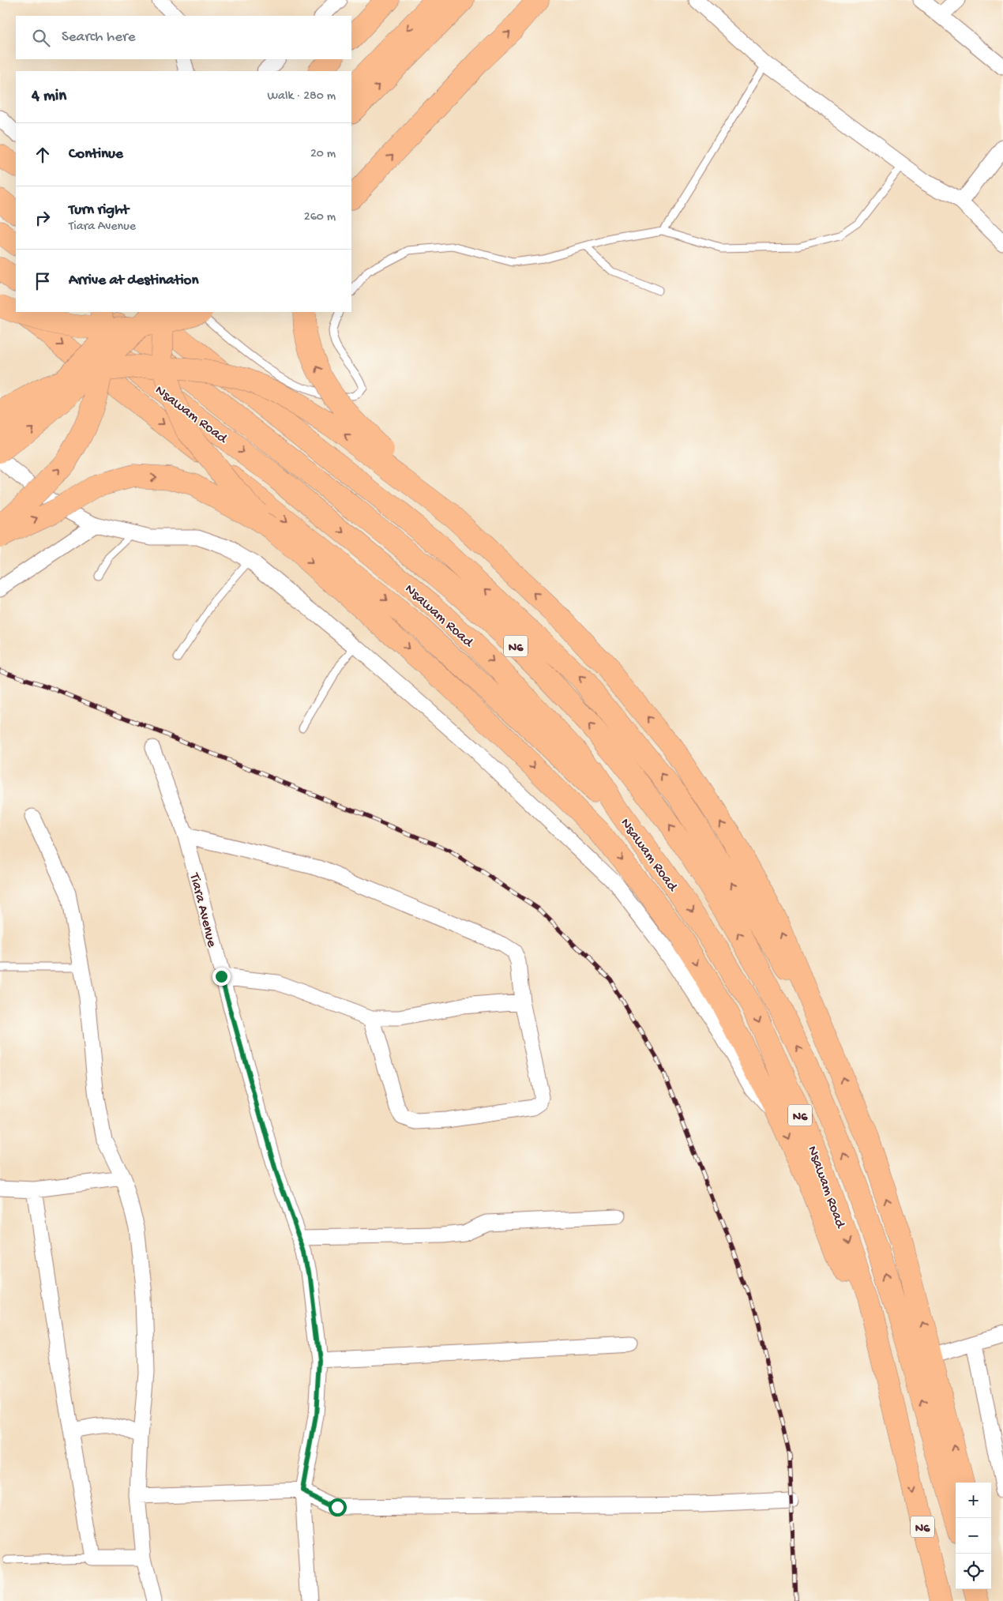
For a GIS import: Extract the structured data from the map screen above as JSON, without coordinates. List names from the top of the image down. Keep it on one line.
{"streets":{"main road":["Nsawam Road","N6"],"street":["Tiara Avenue"]},"page":{"search":"Search here","heading":["4 min","Walk · 280 m"],"list":[["Continue","20 m"],["Turn right","Tiara Avenue","260 m"],"Arrive at destination"],"map_buttons":["+","−"]}}
